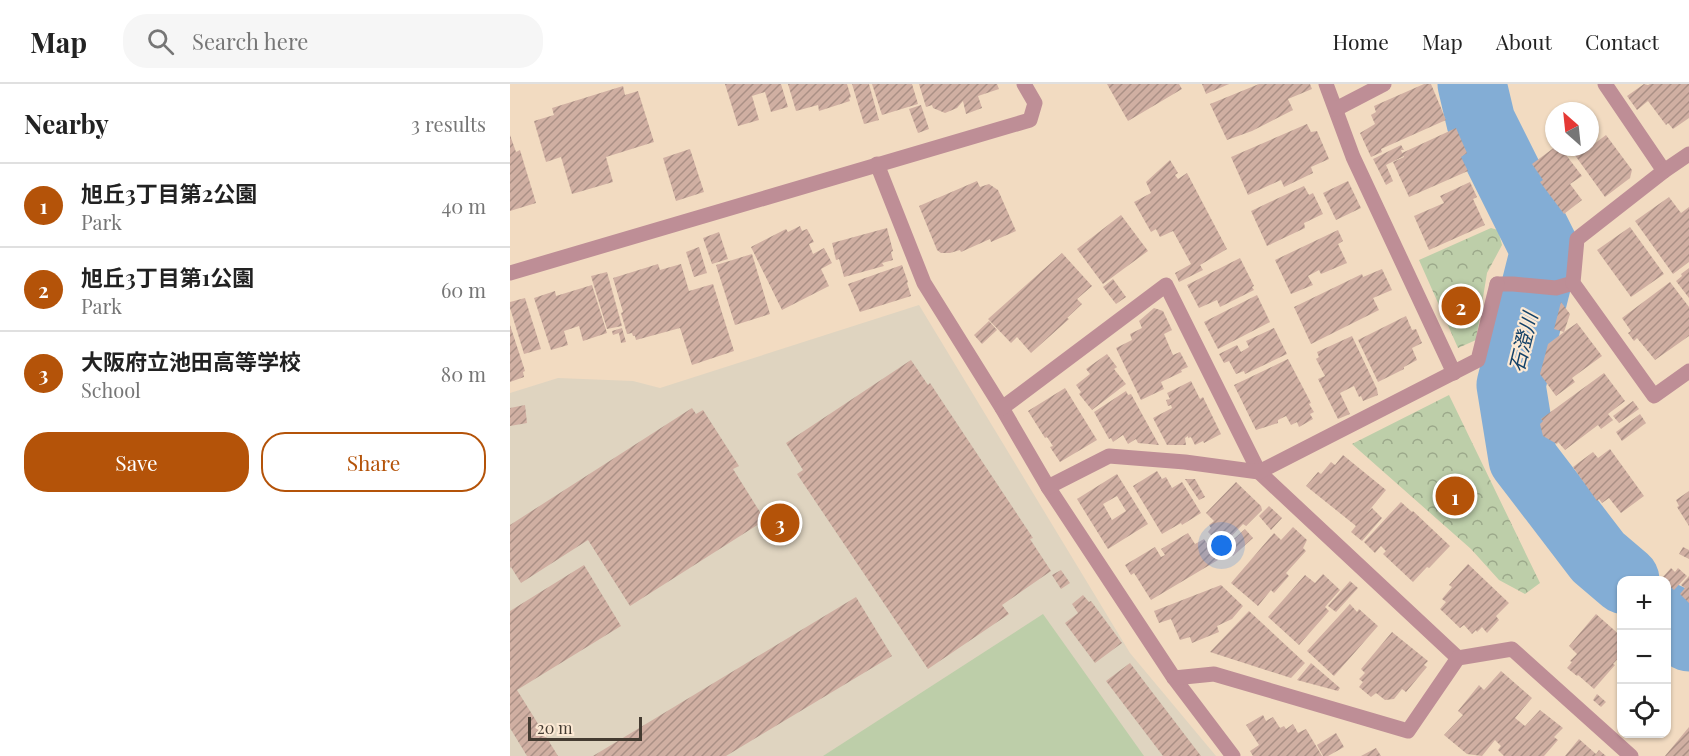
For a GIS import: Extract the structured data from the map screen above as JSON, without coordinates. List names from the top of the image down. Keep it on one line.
{"water":["石澄川"],"scale_bar":"20 m","north":"top left","page":{"header":"Map","search":"Search here","nav":["Home","Map","About","Contact"],"heading":["Nearby","3 results"],"list":[{"mark":"1","name":"旭丘3丁目第2公園","note":"Park","value":"40 m"},{"mark":"2","name":"旭丘3丁目第1公園","note":"Park","value":"60 m"},{"mark":"3","name":"大阪府立池田高等学校","note":"School","value":"80 m"}],"pins":["2","1","3"],"buttons":["Save","Share"],"map_buttons":["+","−"],"scale":"20 m"}}
